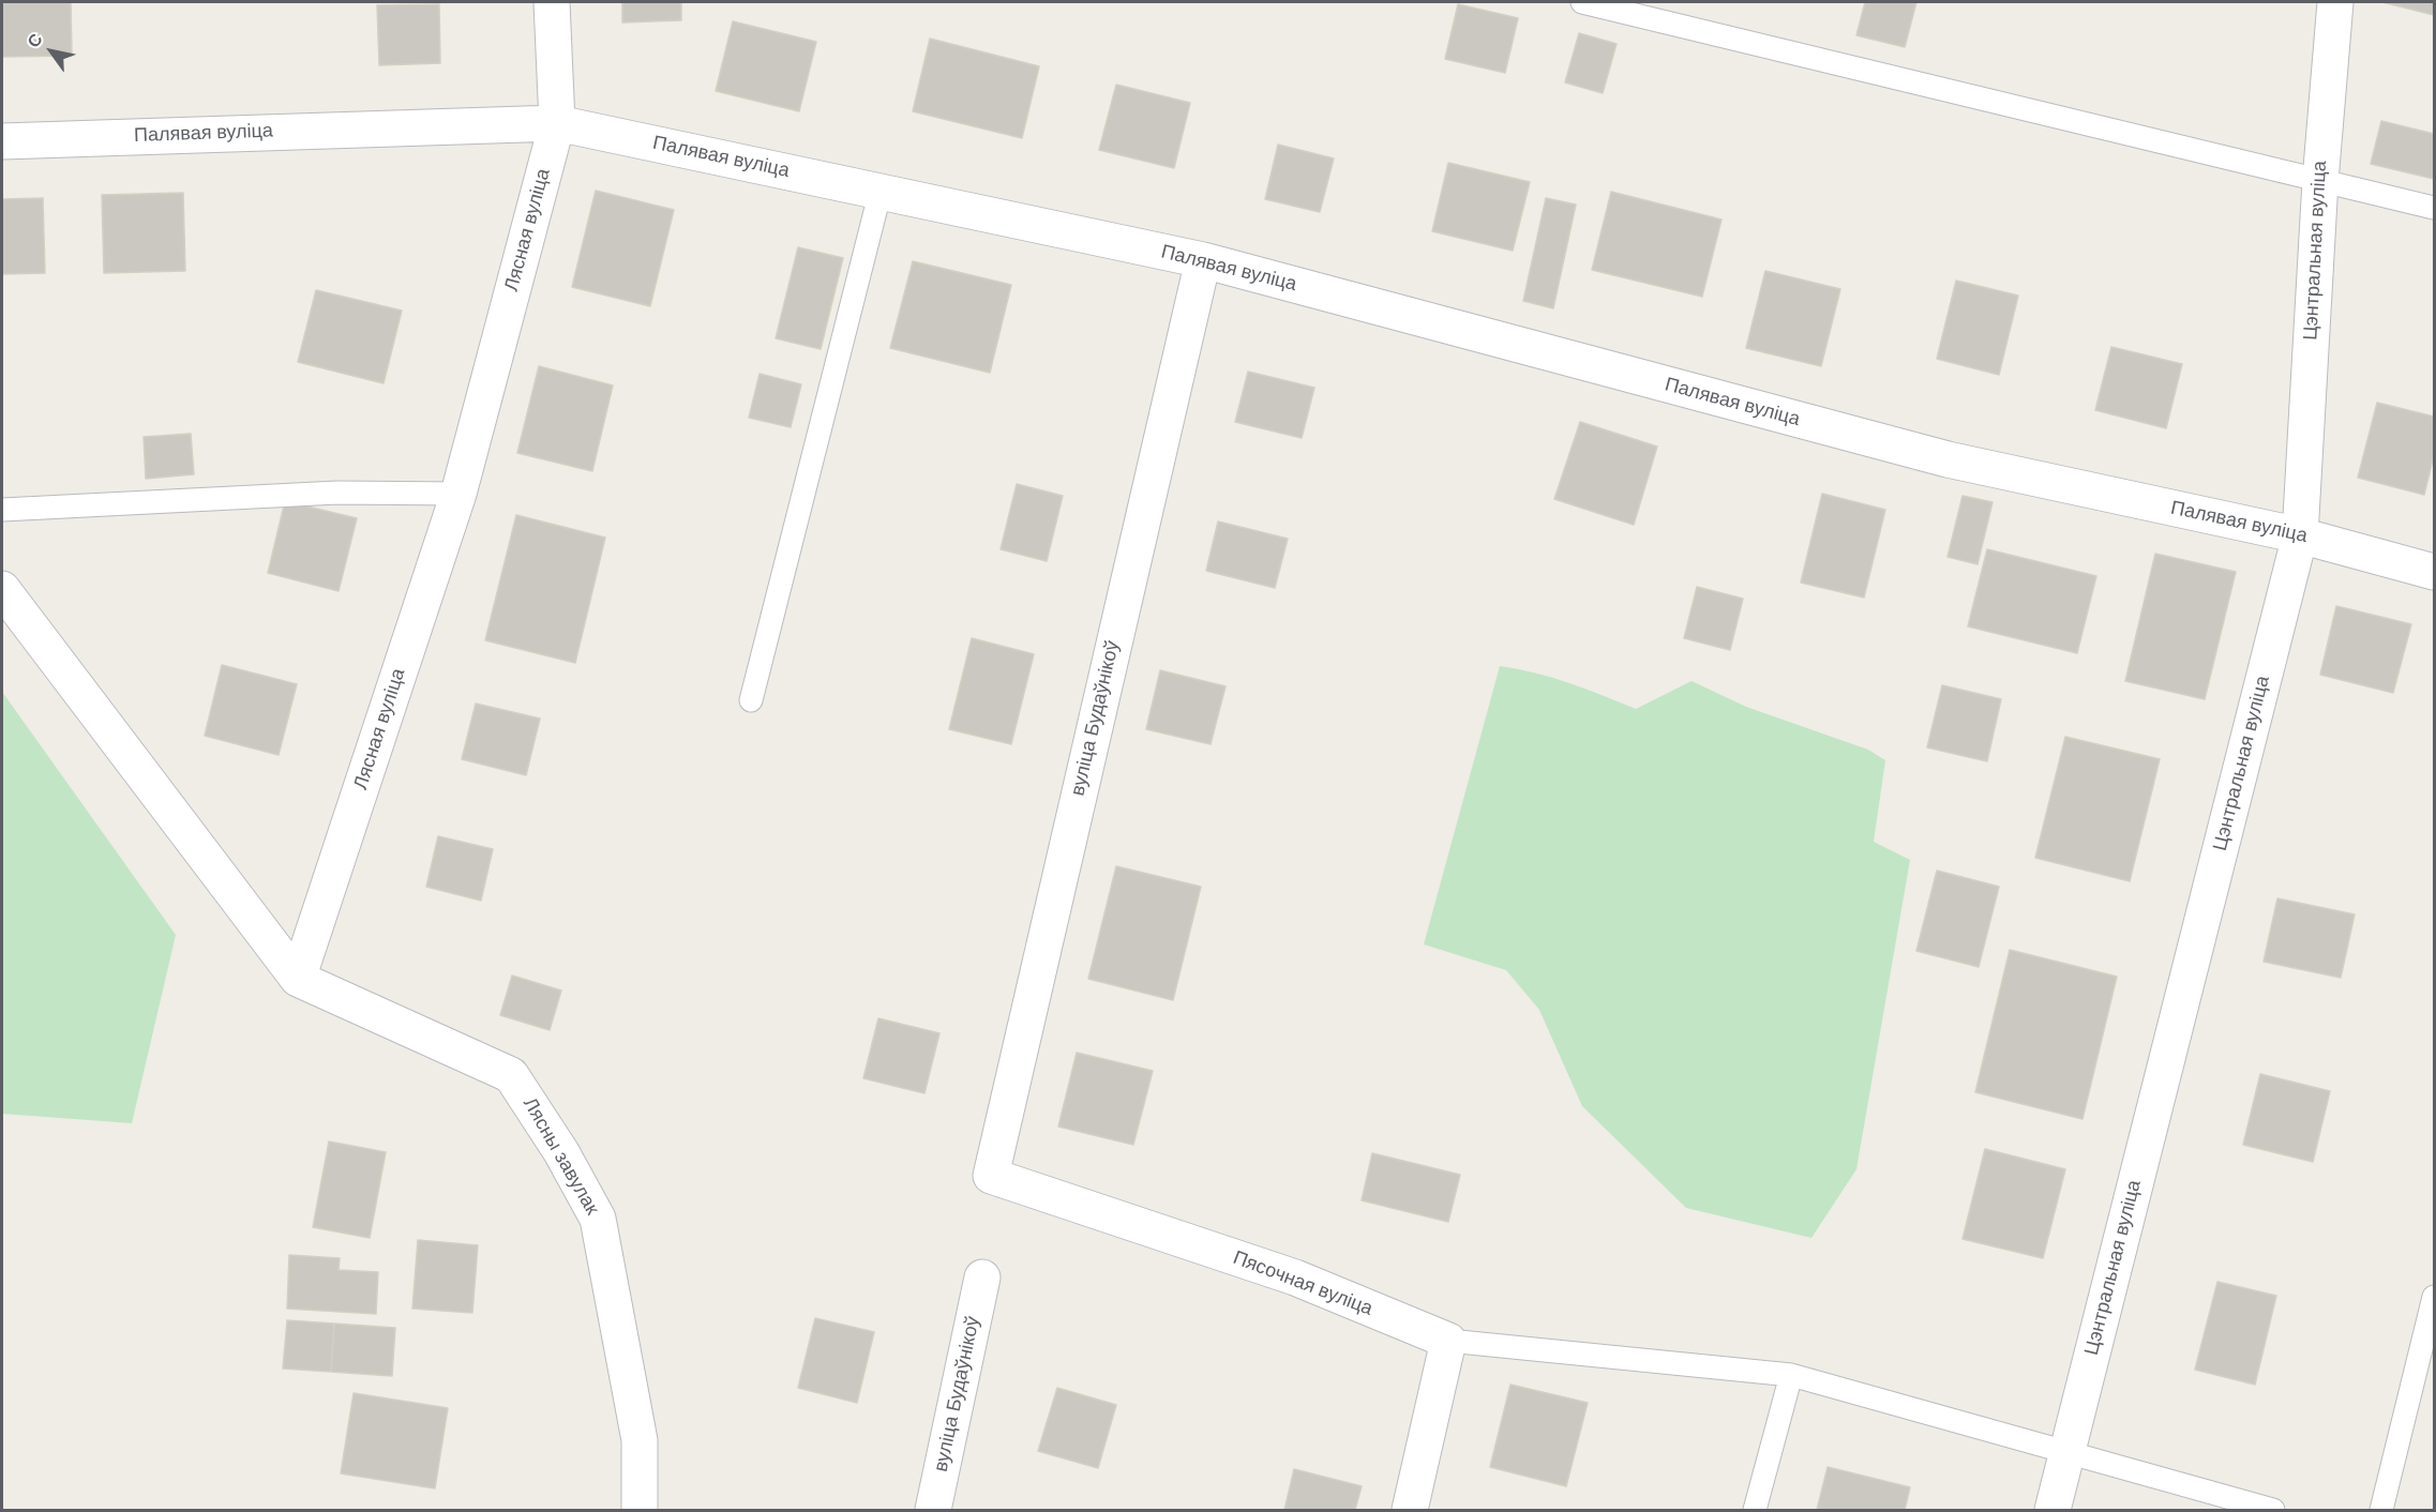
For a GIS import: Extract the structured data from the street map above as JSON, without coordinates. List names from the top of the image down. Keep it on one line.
{"streets":{"street":["Палявая вуліца","Лясная вуліца","Цэнтральная вуліца","вуліца Будаўнікоў","Лясны завулак","Пясочная вуліца"]},"crossings":[["Палявая вуліца","Лясная вуліца"],["Палявая вуліца","Цэнтральная вуліца"],["Палявая вуліца","вуліца Будаўнікоў"],["Лясная вуліца","Лясны завулак"],["вуліца Будаўнікоў","Пясочная вуліца"]],"north":"top left"}
